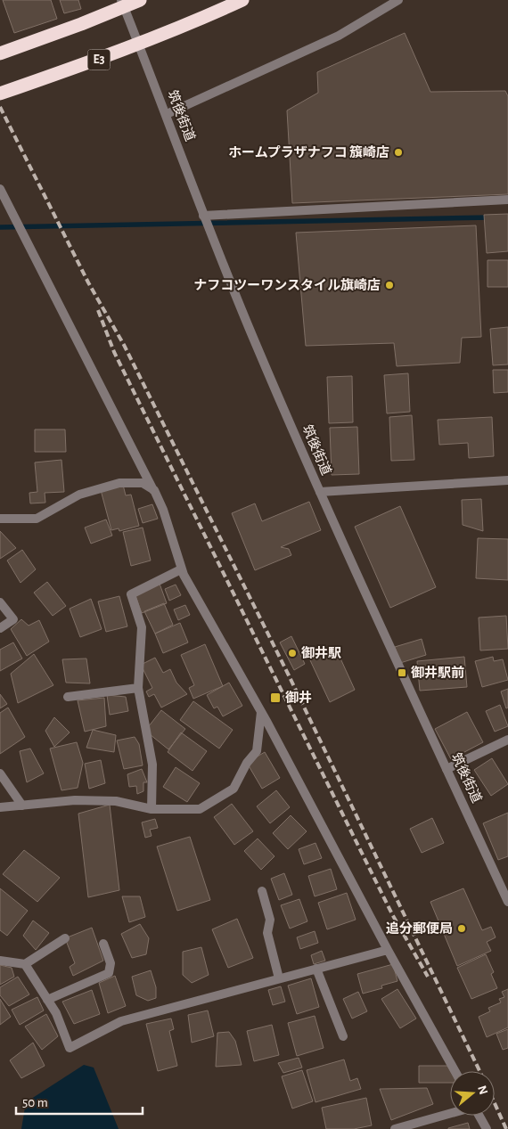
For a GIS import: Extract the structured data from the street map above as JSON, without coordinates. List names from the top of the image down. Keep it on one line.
{"streets":{"highway":["E3"],"street":["筑後街道"]},"places":{"other":["ホームプラザナフコ 籏崎店","ナフコツーワンスタイル旗崎店","御井駅","追分郵便局"],"transit":["御井駅前","御井"]},"scale_bar":"50 m","north":"right"}
